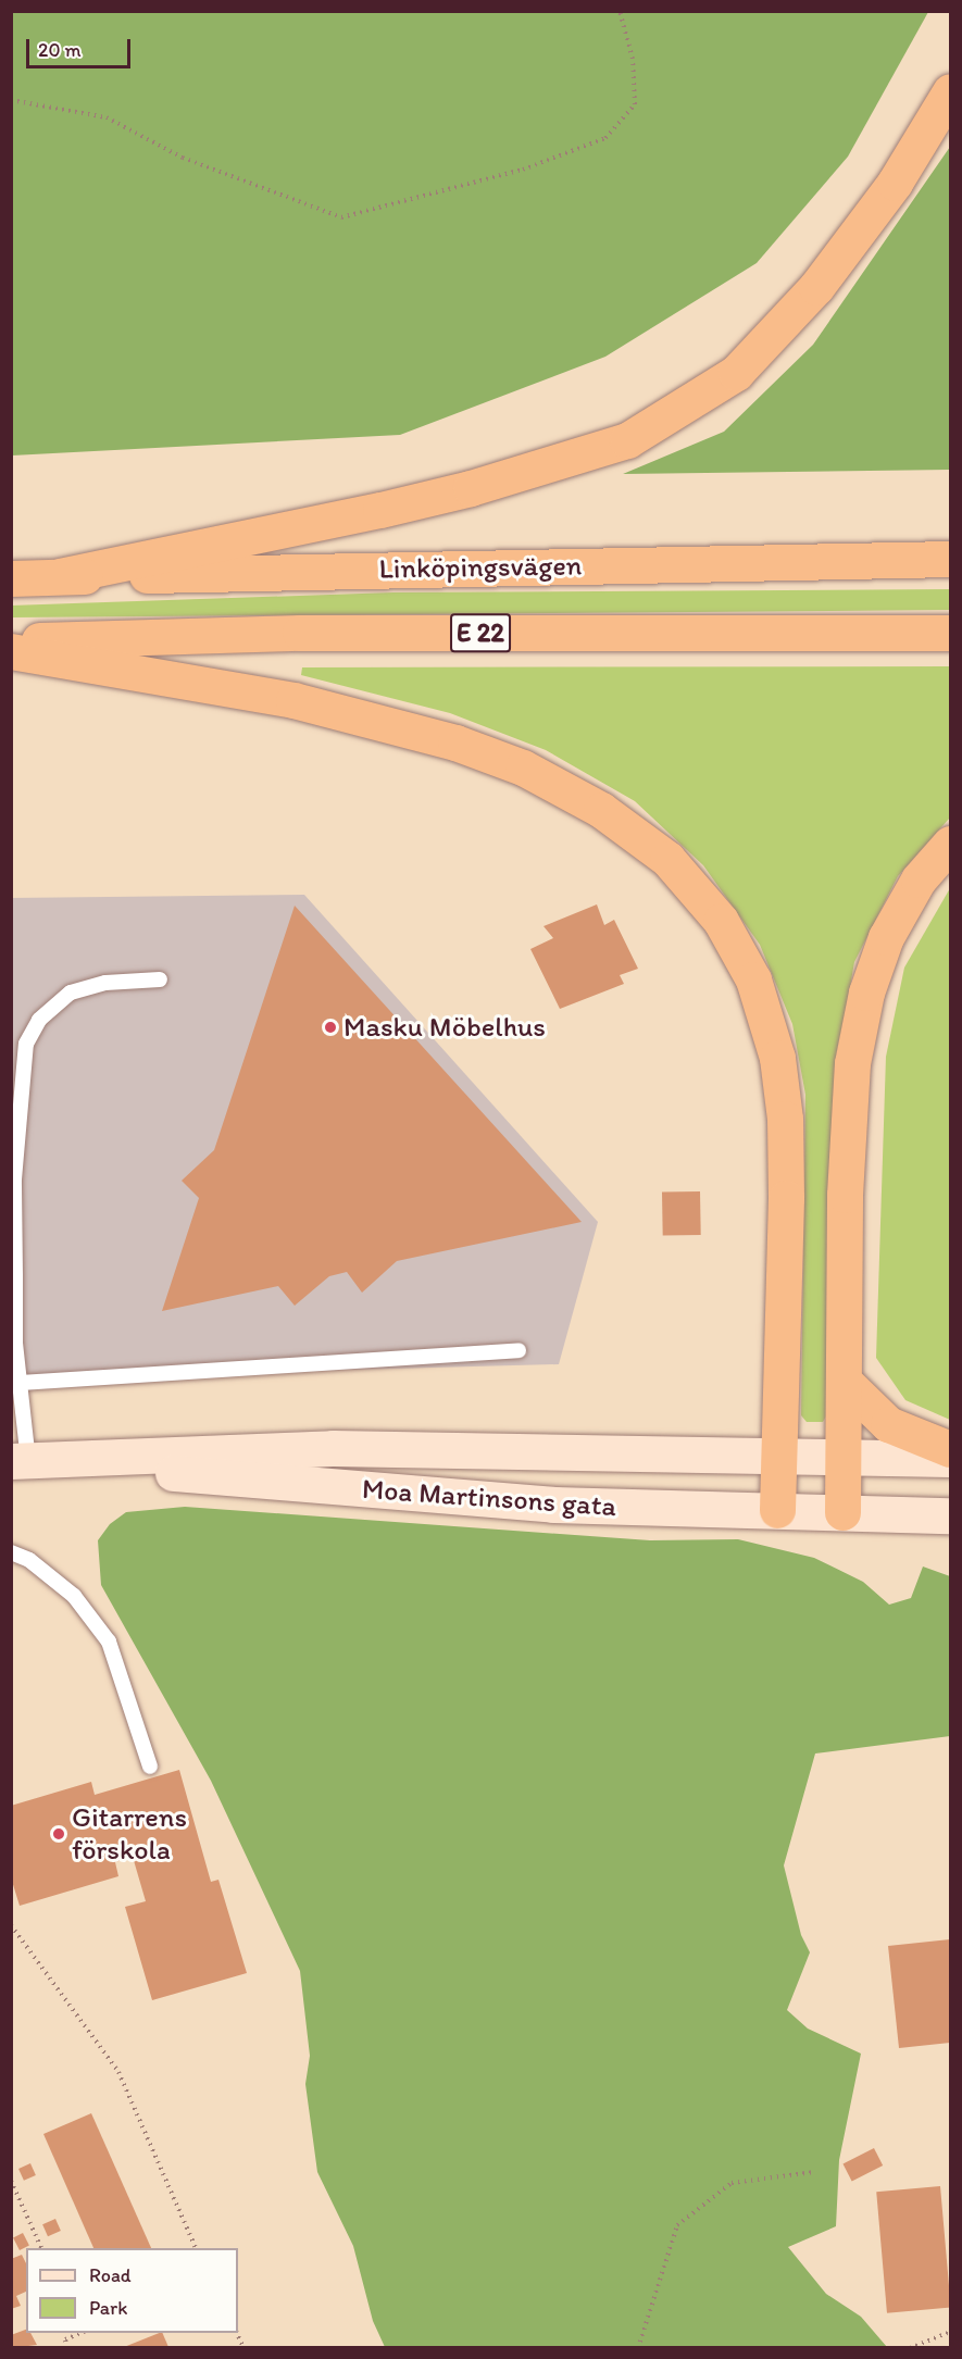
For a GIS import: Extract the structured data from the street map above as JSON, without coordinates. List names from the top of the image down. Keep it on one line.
{"streets":{"highway":["Linköpingsvägen","E 22"],"street":["Moa Martinsons gata"]},"places":["Masku Möbelhus","Gitarrens förskola"],"legend":["Road","Park"],"scale_bar":"20 m"}
